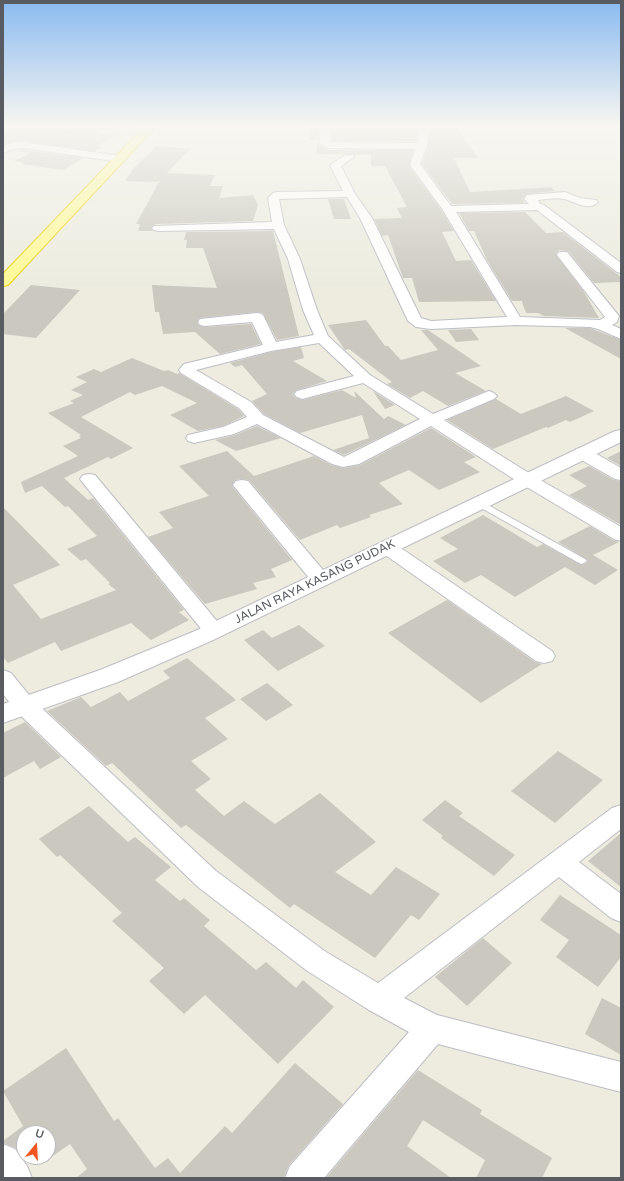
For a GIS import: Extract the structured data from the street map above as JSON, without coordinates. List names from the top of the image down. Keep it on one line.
{"streets":{"street":["JALAN RAYA KASANG PUDAK"]},"north":"top"}
